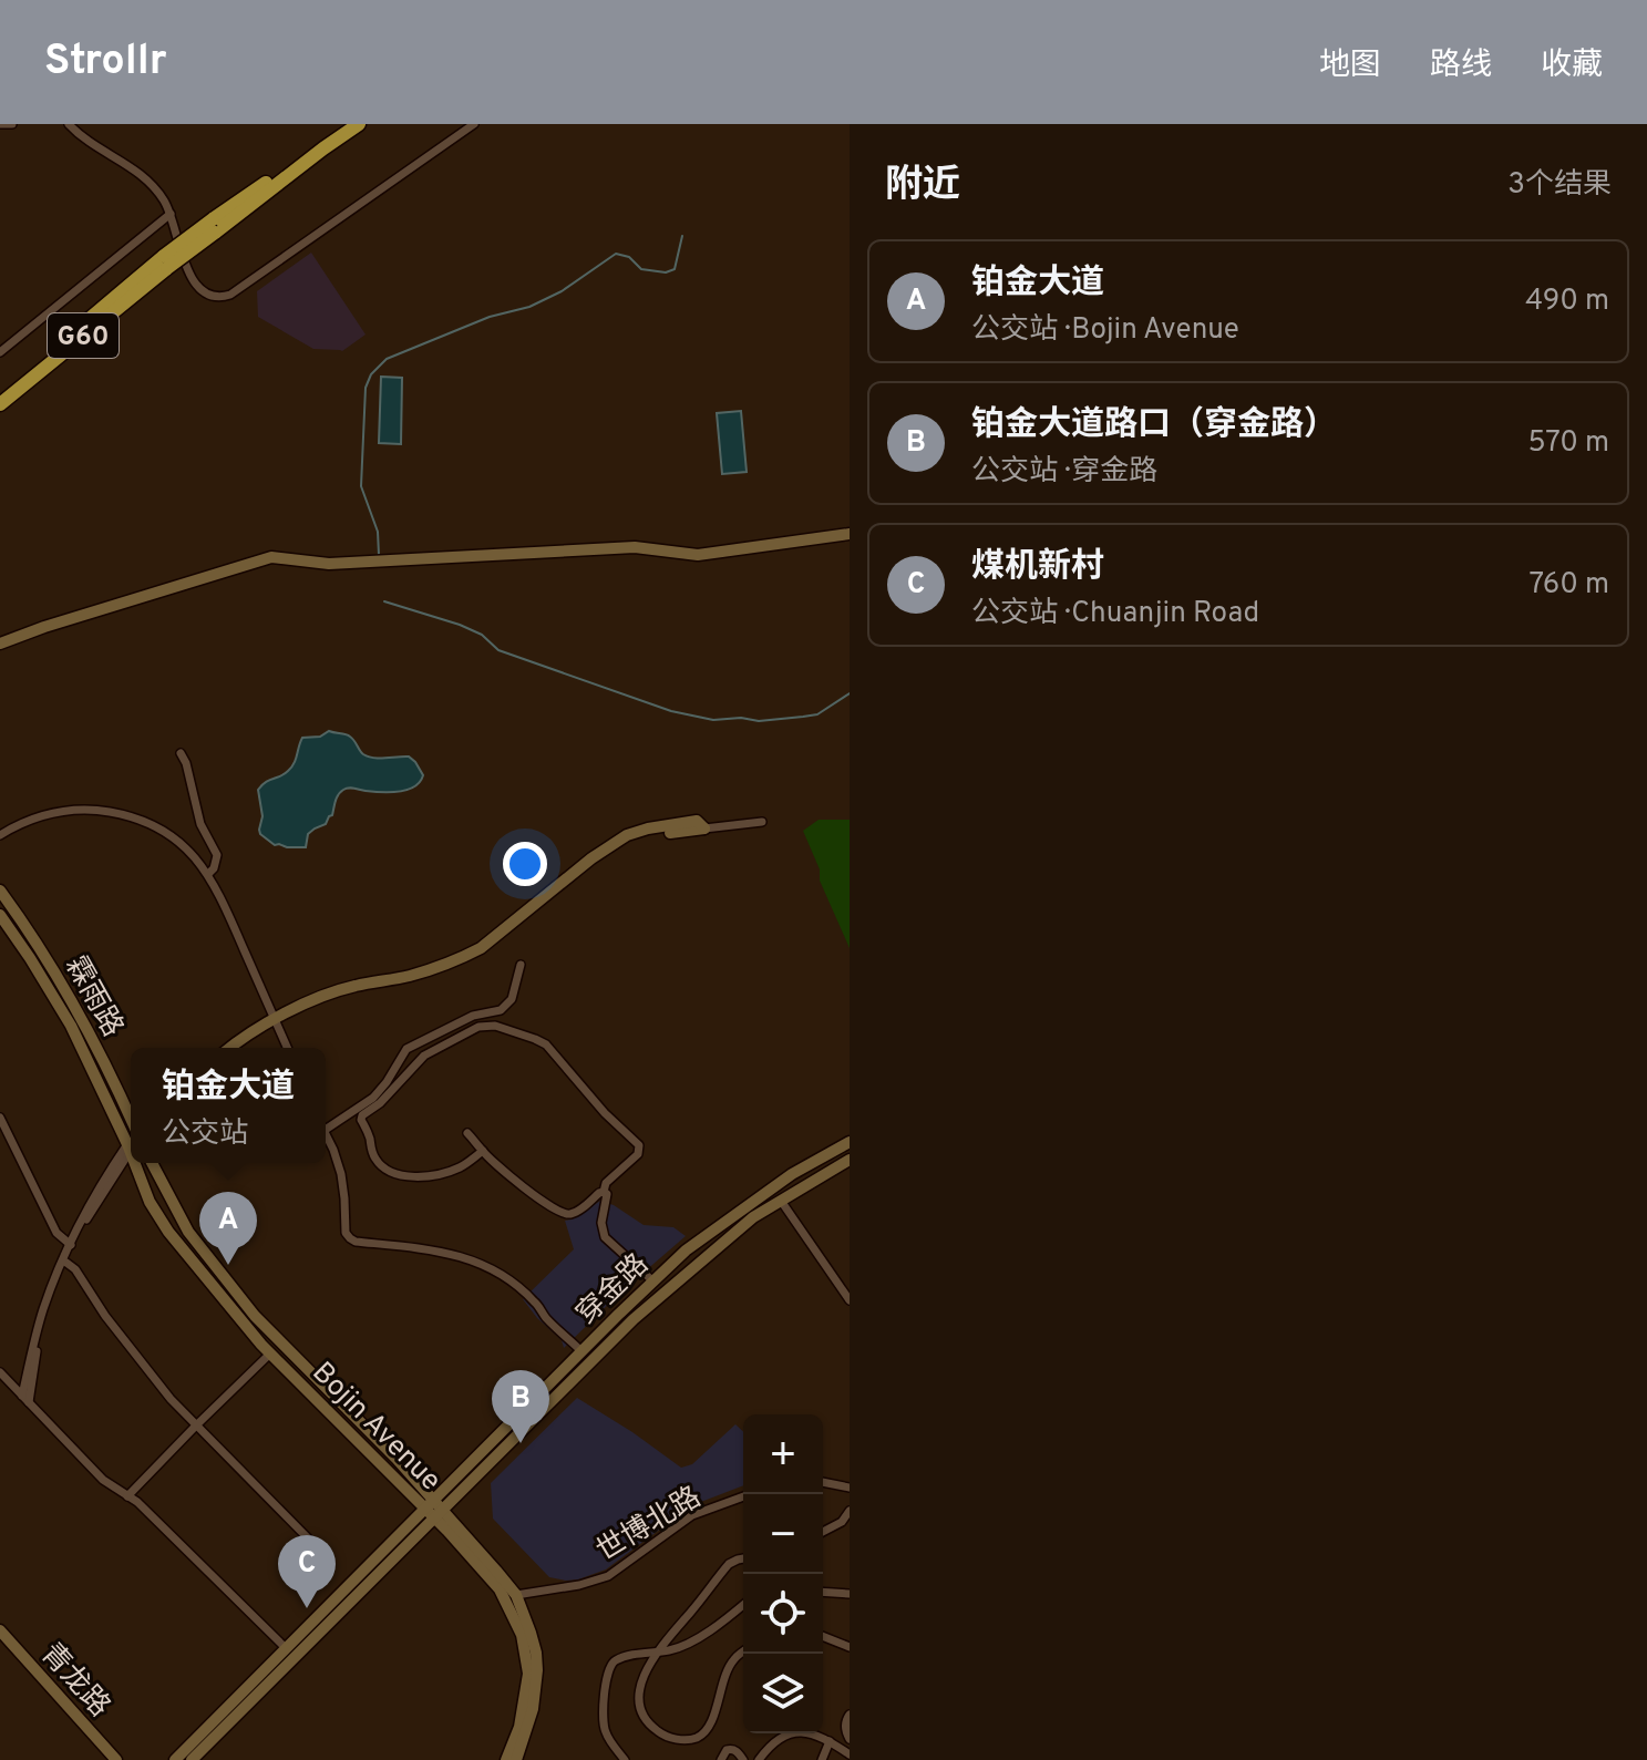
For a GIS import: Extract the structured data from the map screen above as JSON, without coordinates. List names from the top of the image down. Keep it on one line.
{"streets":{"highway":["G60"],"main road":["霖雨路","穿金路","Bojin Avenue","青龙路"],"street":["世博北路"]},"crossings":[["穿金路","Bojin Avenue"],["Bojin Avenue","世博北路"]],"page":{"header":"Strollr","nav":["地图","路线","收藏"],"heading":["附近","3个结果"],"list":[{"mark":"A","name":"铂金大道","note":"公交站 · Bojin Avenue","value":"490 m"},{"mark":"B","name":"铂金大道路口（穿金路）","note":"公交站 · 穿金路","value":"570 m"},{"mark":"C","name":"煤机新村","note":"公交站 · Chuanjin Road","value":"760 m"}],"popup":["铂金大道","公交站"],"pins":["A","B","C"],"map_buttons":["+","−"]}}
